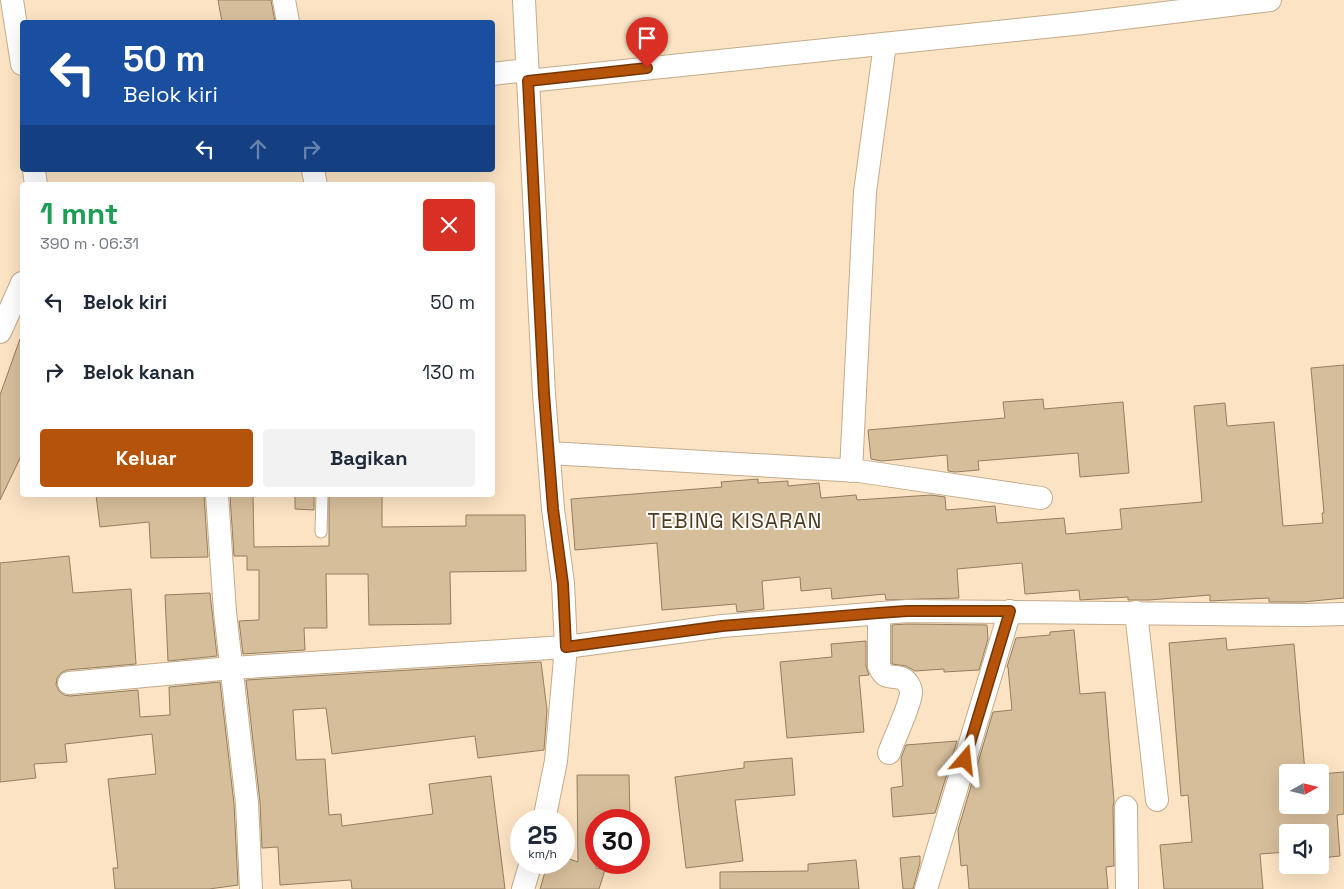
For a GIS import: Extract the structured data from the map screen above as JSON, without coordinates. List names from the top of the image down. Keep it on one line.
{"districts":["TEBING KISARAN"],"north":"right","page":{"turn":["50 m","Belok kiri"],"heading":["1 mnt","390 m · 06:31"],"list":[{"name":"Belok kiri","value":"50 m"},{"name":"Belok kanan","value":"130 m"}],"buttons":["Keluar","Bagikan"],"speed":"25 km/h","limit":"30"}}
